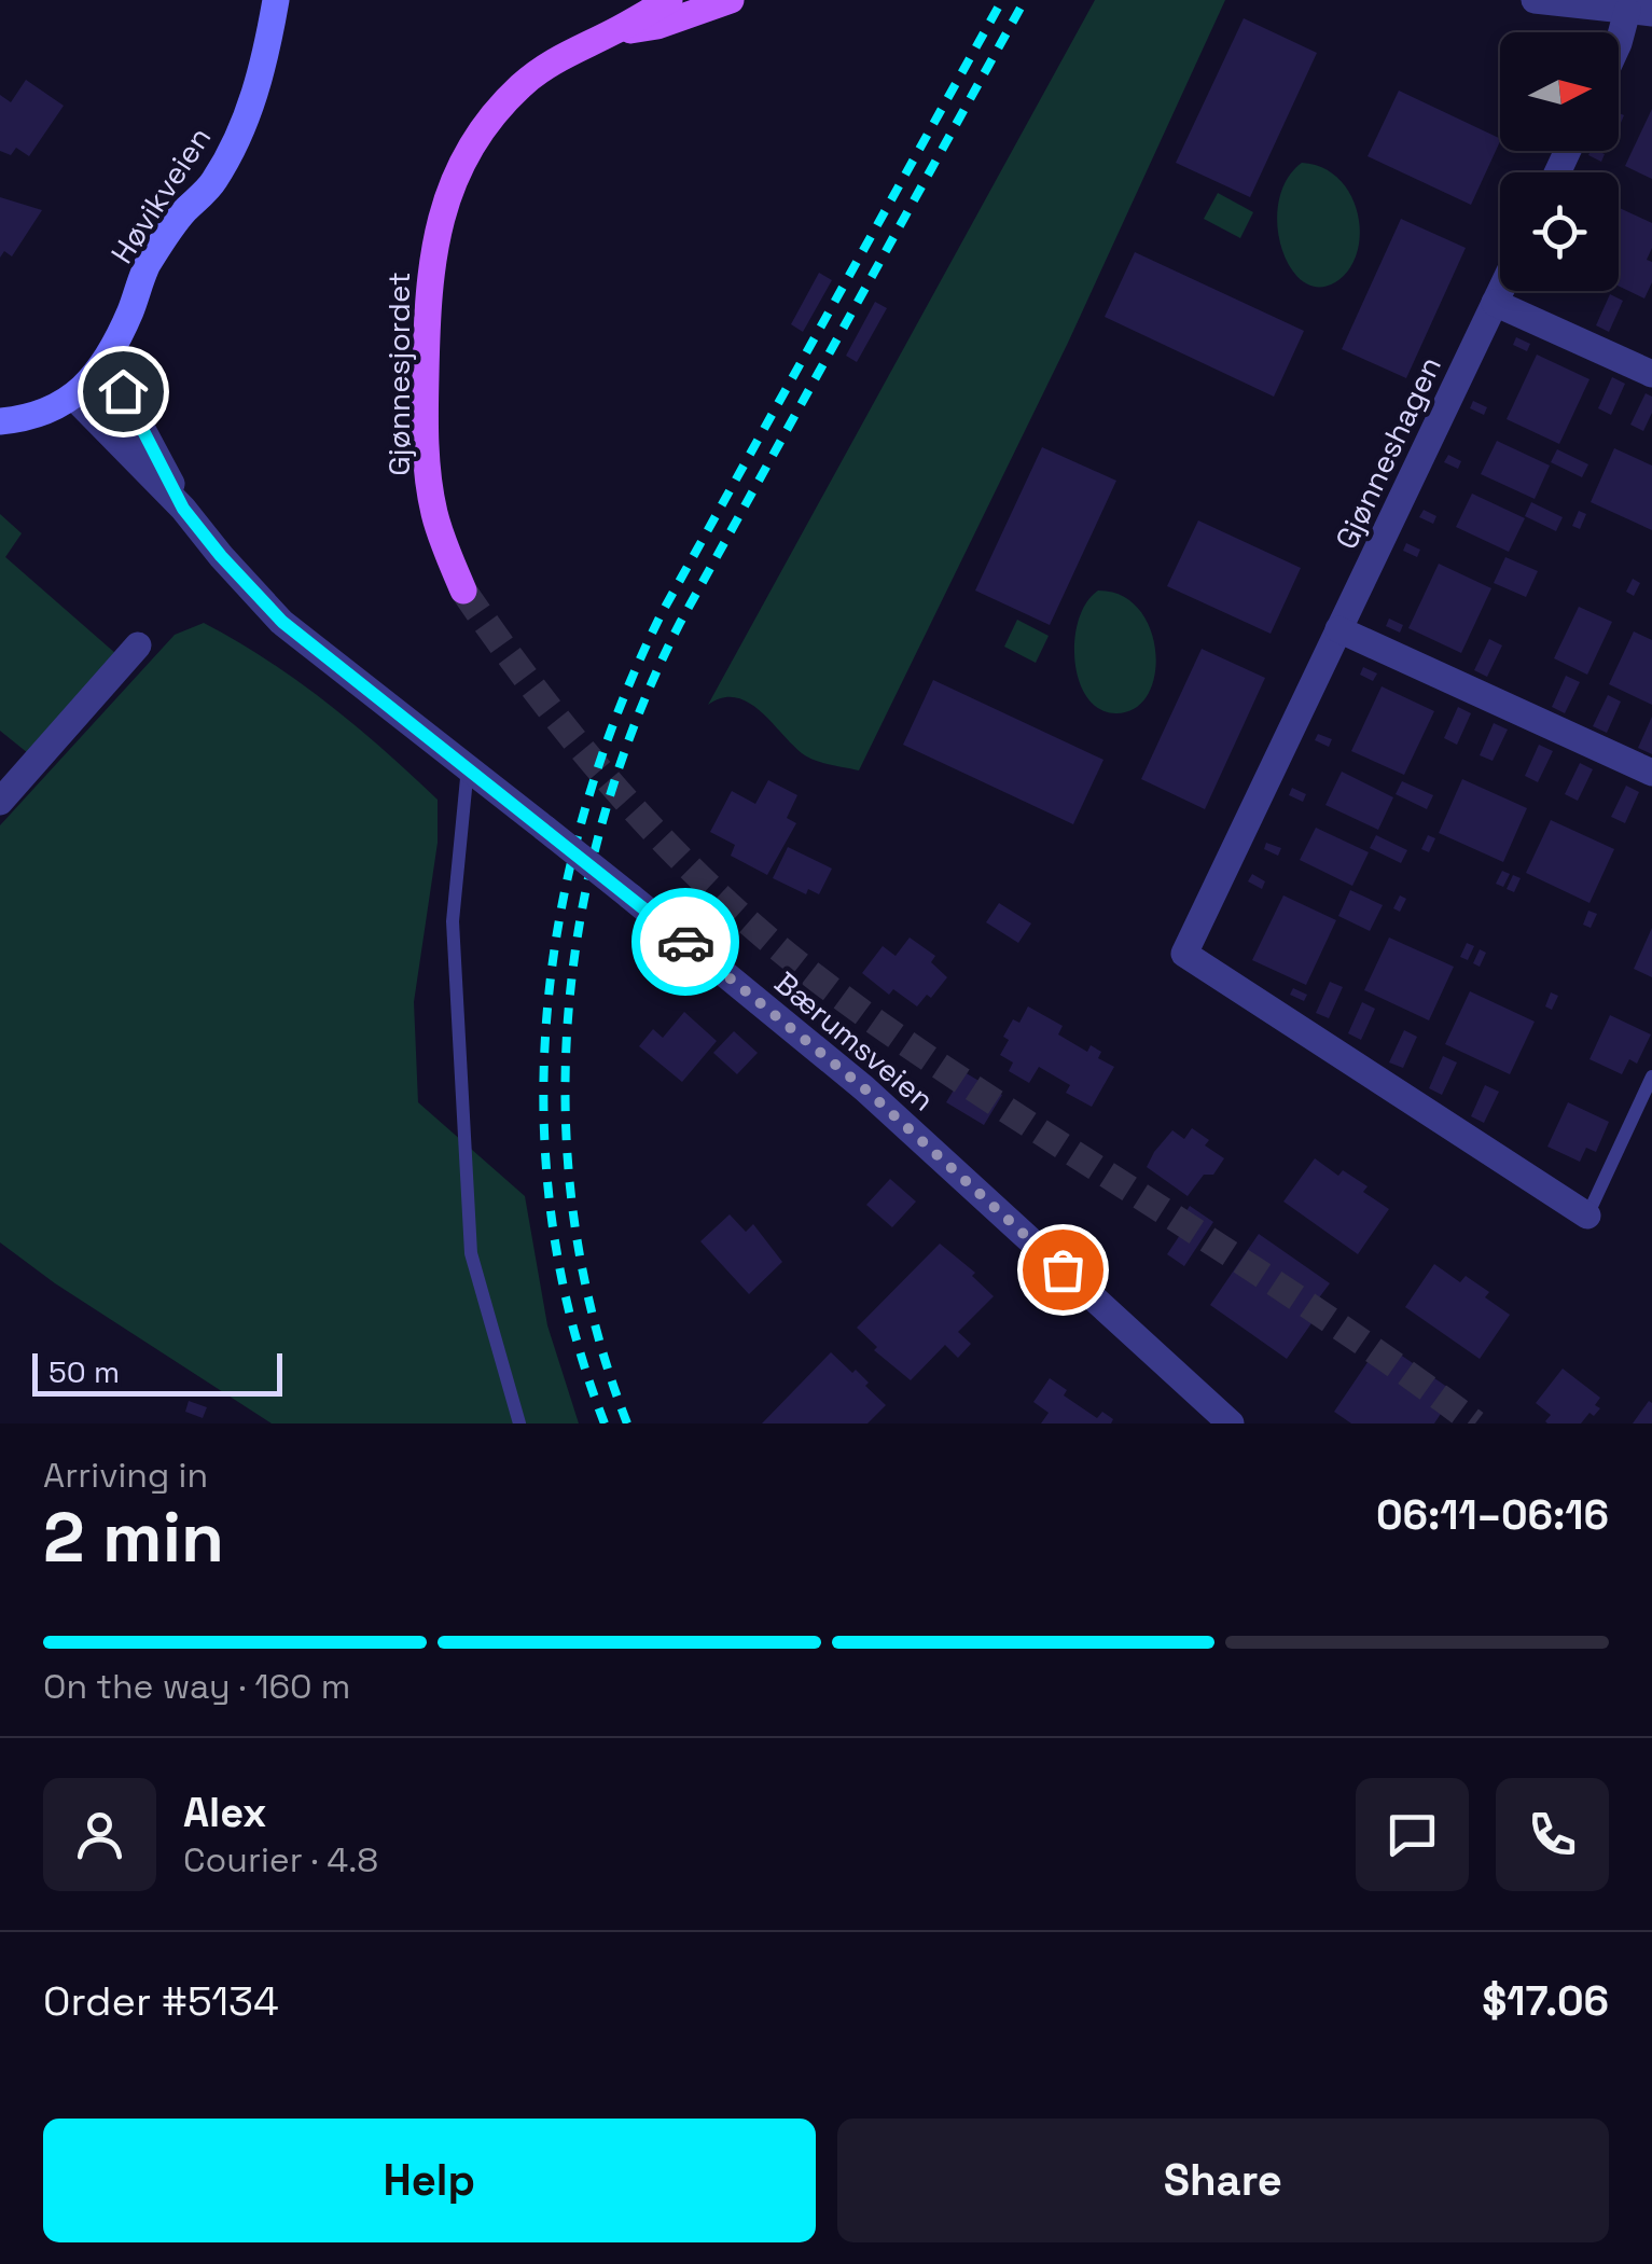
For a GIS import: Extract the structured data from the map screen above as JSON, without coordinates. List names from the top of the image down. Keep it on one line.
{"streets":{"main road":["Høvikveien","Gjønnesjordet"],"street":["Gjønneshagen","Bærumsveien"]},"crossings":[["Høvikveien","Bærumsveien"]],"scale_bar":"50 m","north":"right","page":{"scale":"50 m","heading":["2 min","Arriving in","06:11–06:16"],"panel":["Alex","Courier · 4.8","Order #5134","$17.06"],"bar":"On the way · 160 m","buttons":["Help","Share"]}}
